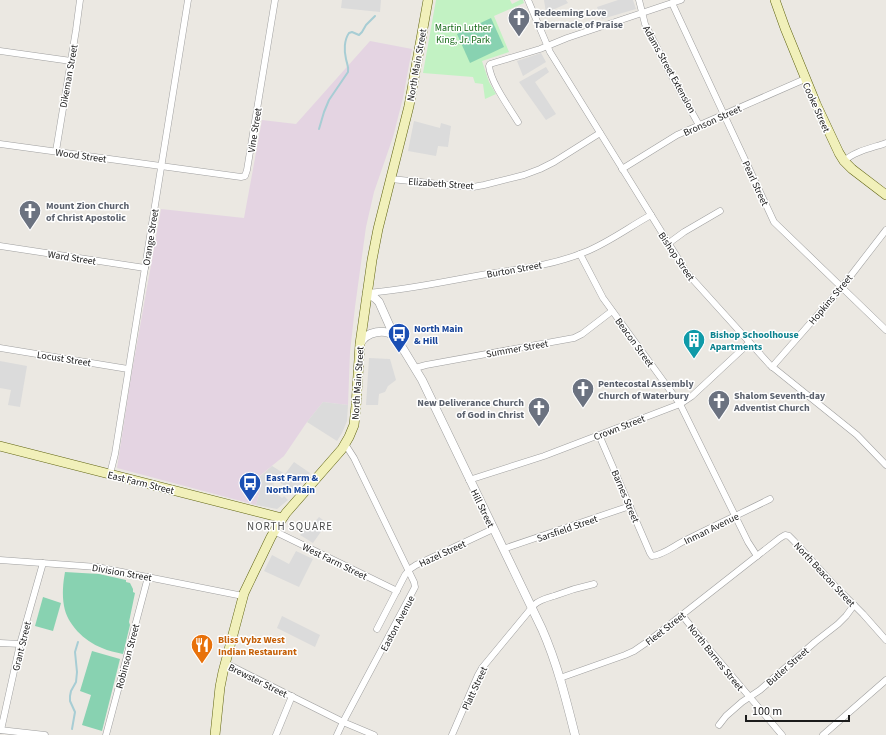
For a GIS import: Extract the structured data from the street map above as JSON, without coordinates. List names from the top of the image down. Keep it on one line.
{"streets":{"main road":["North Main Street","Cooke Street","East Farm Street"],"street":["Adams Street Extension","Dikeman Street","Bronson Street","Vine Street","Wood Street","Elizabeth Street","Pearl Street","Orange Street","Bishop Street","Ward Street","Burton Street","Hopkins Street","Beacon Street","Summer Street","Locust Street","Crown Street","Barnes Street","Hill Street","Sarsfield Street","Inman Avenue","Hazel Street","West Farm Street","Division Street","North Beacon Street","Easton Avenue","Fleet Street","Grant Street","Robinson Street","North Barnes Street","Butler Street","Brewster Street","Platt Street"]},"crossings":[["North Main Street","Elizabeth Street"],["North Main Street","Burton Street"],["North Main Street","East Farm Street"],["North Main Street","Hill Street"],["North Main Street","West Farm Street"],["North Main Street","Division Street"],["North Main Street","Easton Avenue"],["North Main Street","Brewster Street"],["Adams Street Extension","Bronson Street"],["Dikeman Street","Wood Street"],["Cooke Street","Bronson Street"],["Bronson Street","Pearl Street"],["Bronson Street","Bishop Street"],["Vine Street","Wood Street"],["Vine Street","Orange Street"],["Wood Street","Orange Street"],["Elizabeth Street","Bishop Street"],["Pearl Street","Hopkins Street"],["Orange Street","Ward Street"],["Orange Street","Locust Street"],["Orange Street","East Farm Street"],["Bishop Street","Burton Street"],["Bishop Street","Hopkins Street"],["Bishop Street","Crown Street"],["Burton Street","Beacon Street"],["Burton Street","Hill Street"],["Beacon Street","Summer Street"],["Beacon Street","Crown Street"],["Beacon Street","Inman Avenue"],["Summer Street","Hill Street"],["Crown Street","Barnes Street"],["Crown Street","Hill Street"],["Barnes Street","Sarsfield Street"],["Barnes Street","Inman Avenue"],["Hill Street","Sarsfield Street"],["Hill Street","Hazel Street"],["Hill Street","Fleet Street"],["Hill Street","Platt Street"],["Hazel Street","West Farm Street"],["Hazel Street","Easton Avenue"],["Division Street","Grant Street"],["Division Street","Robinson Street"],["North Beacon Street","Fleet Street"],["North Beacon Street","Butler Street"],["Easton Avenue","Brewster Street"],["Fleet Street","North Barnes Street"],["North Barnes Street","Butler Street"]],"districts":["NORTH SQUARE"],"parks":["Martin Luther King, Jr. Park"],"places":{"church":["Redeeming Love Tabernacle of Praise","Mount Zion Church of Christ Apostolic","Pentecostal Assembly Church of Waterbury","Shalom Seventh-day Adventist Church","New Deliverance Church of God in Christ"],"bus stop":["North Main & Hill","East Farm & North Main"],"building":["Bishop Schoolhouse Apartments"],"restaurant":["Bliss Vybz West Indian Restaurant"]},"scale_bar":"100 m"}
